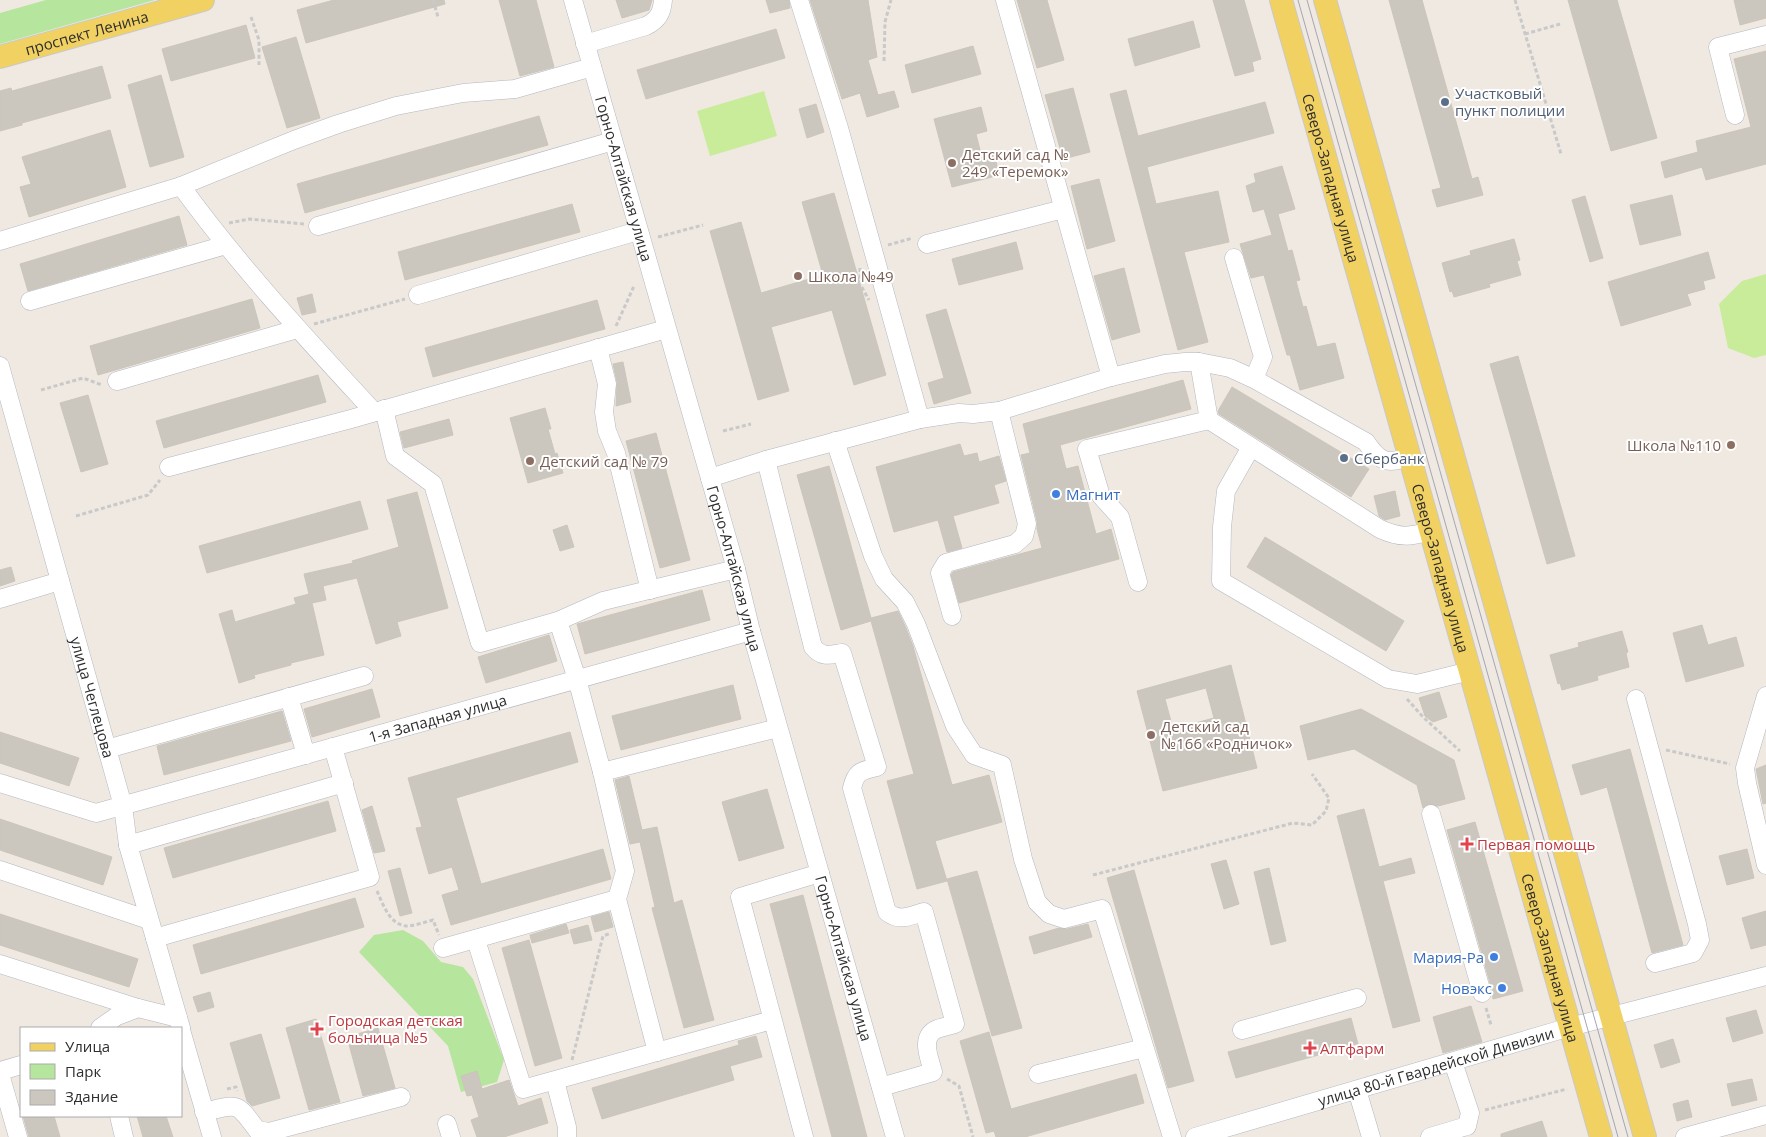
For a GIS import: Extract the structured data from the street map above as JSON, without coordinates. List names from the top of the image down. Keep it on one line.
{"streets":{"main road":["проспект Ленина","Северо-Западная улица"],"street":["Горно-Алтайская улица","улица Чеглецова","1-я Западная улица","улица 80-й Гвардейской Дивизии"]},"crossings":[["Горно-Алтайская улица","1-я Западная улица"],["Северо-Западная улица","улица 80-й Гвардейской Дивизии"],["улица Чеглецова","1-я Западная улица"]],"places":{"other":["Участковый пункт полиции","Детский сад № 249 «Теремок»","Школа №49","Школа №110","Сбербанк","Детский сад № 79","Магнит","Детский сад №166 «Родничок»","Мария-Ра","Новэкс"],"health":["Первая помощь","Городская детская больница №5","Алтфарм"]},"legend":["Улица","Парк","Здание"]}
